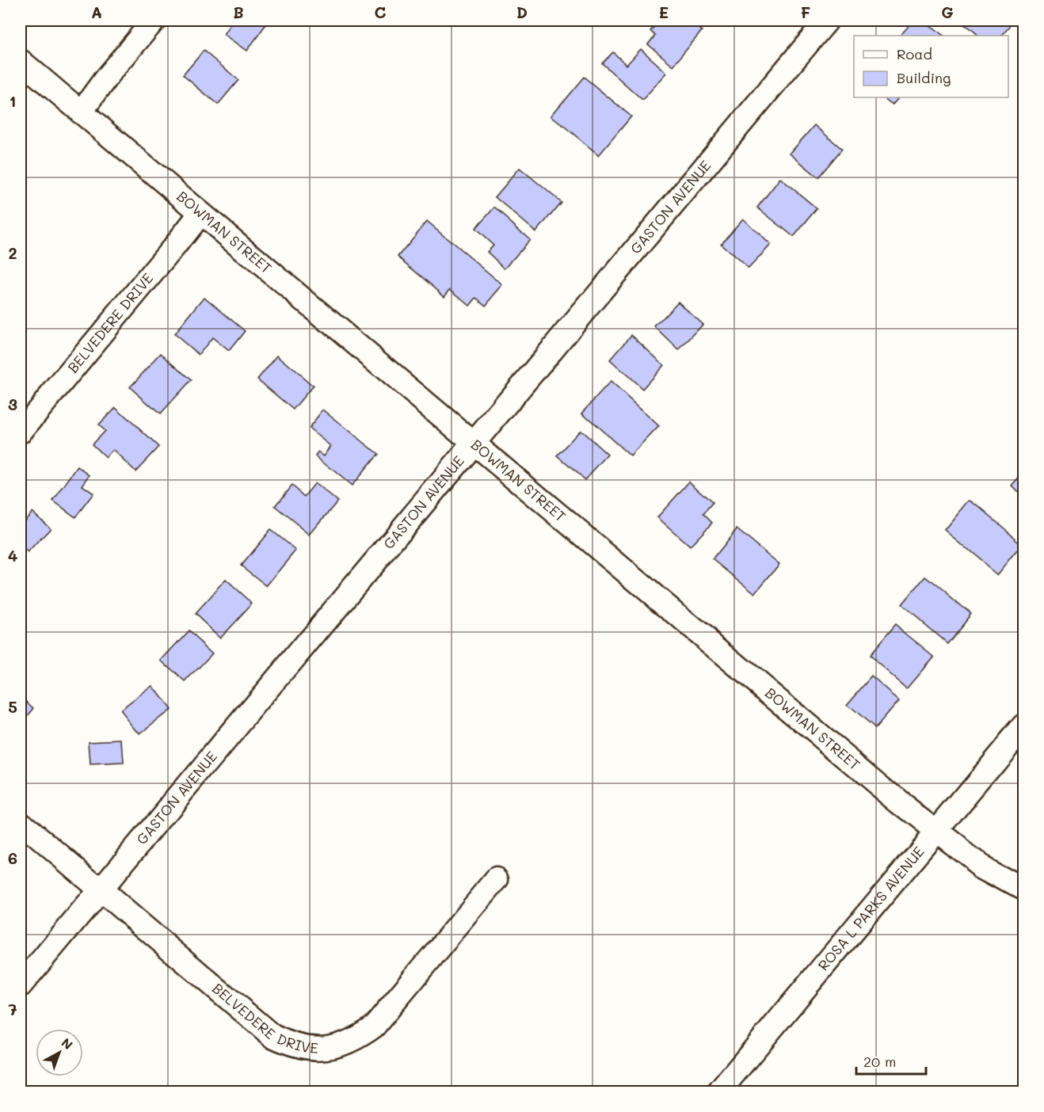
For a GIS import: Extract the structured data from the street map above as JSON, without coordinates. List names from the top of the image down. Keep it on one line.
{"streets":{"street":["GASTON AVENUE","BOWMAN STREET","BELVEDERE DRIVE","ROSA L PARKS AVENUE"]},"crossings":[["GASTON AVENUE","BOWMAN STREET"],["GASTON AVENUE","BELVEDERE DRIVE"],["BOWMAN STREET","BELVEDERE DRIVE"],["BOWMAN STREET","ROSA L PARKS AVENUE"]],"legend":["Road","Building"],"scale_bar":"20 m","north":"top right","grid":{"columns":["A","B","C","D","E","F","G"],"rows":["1","2","3","4","5","6","7"]}}
